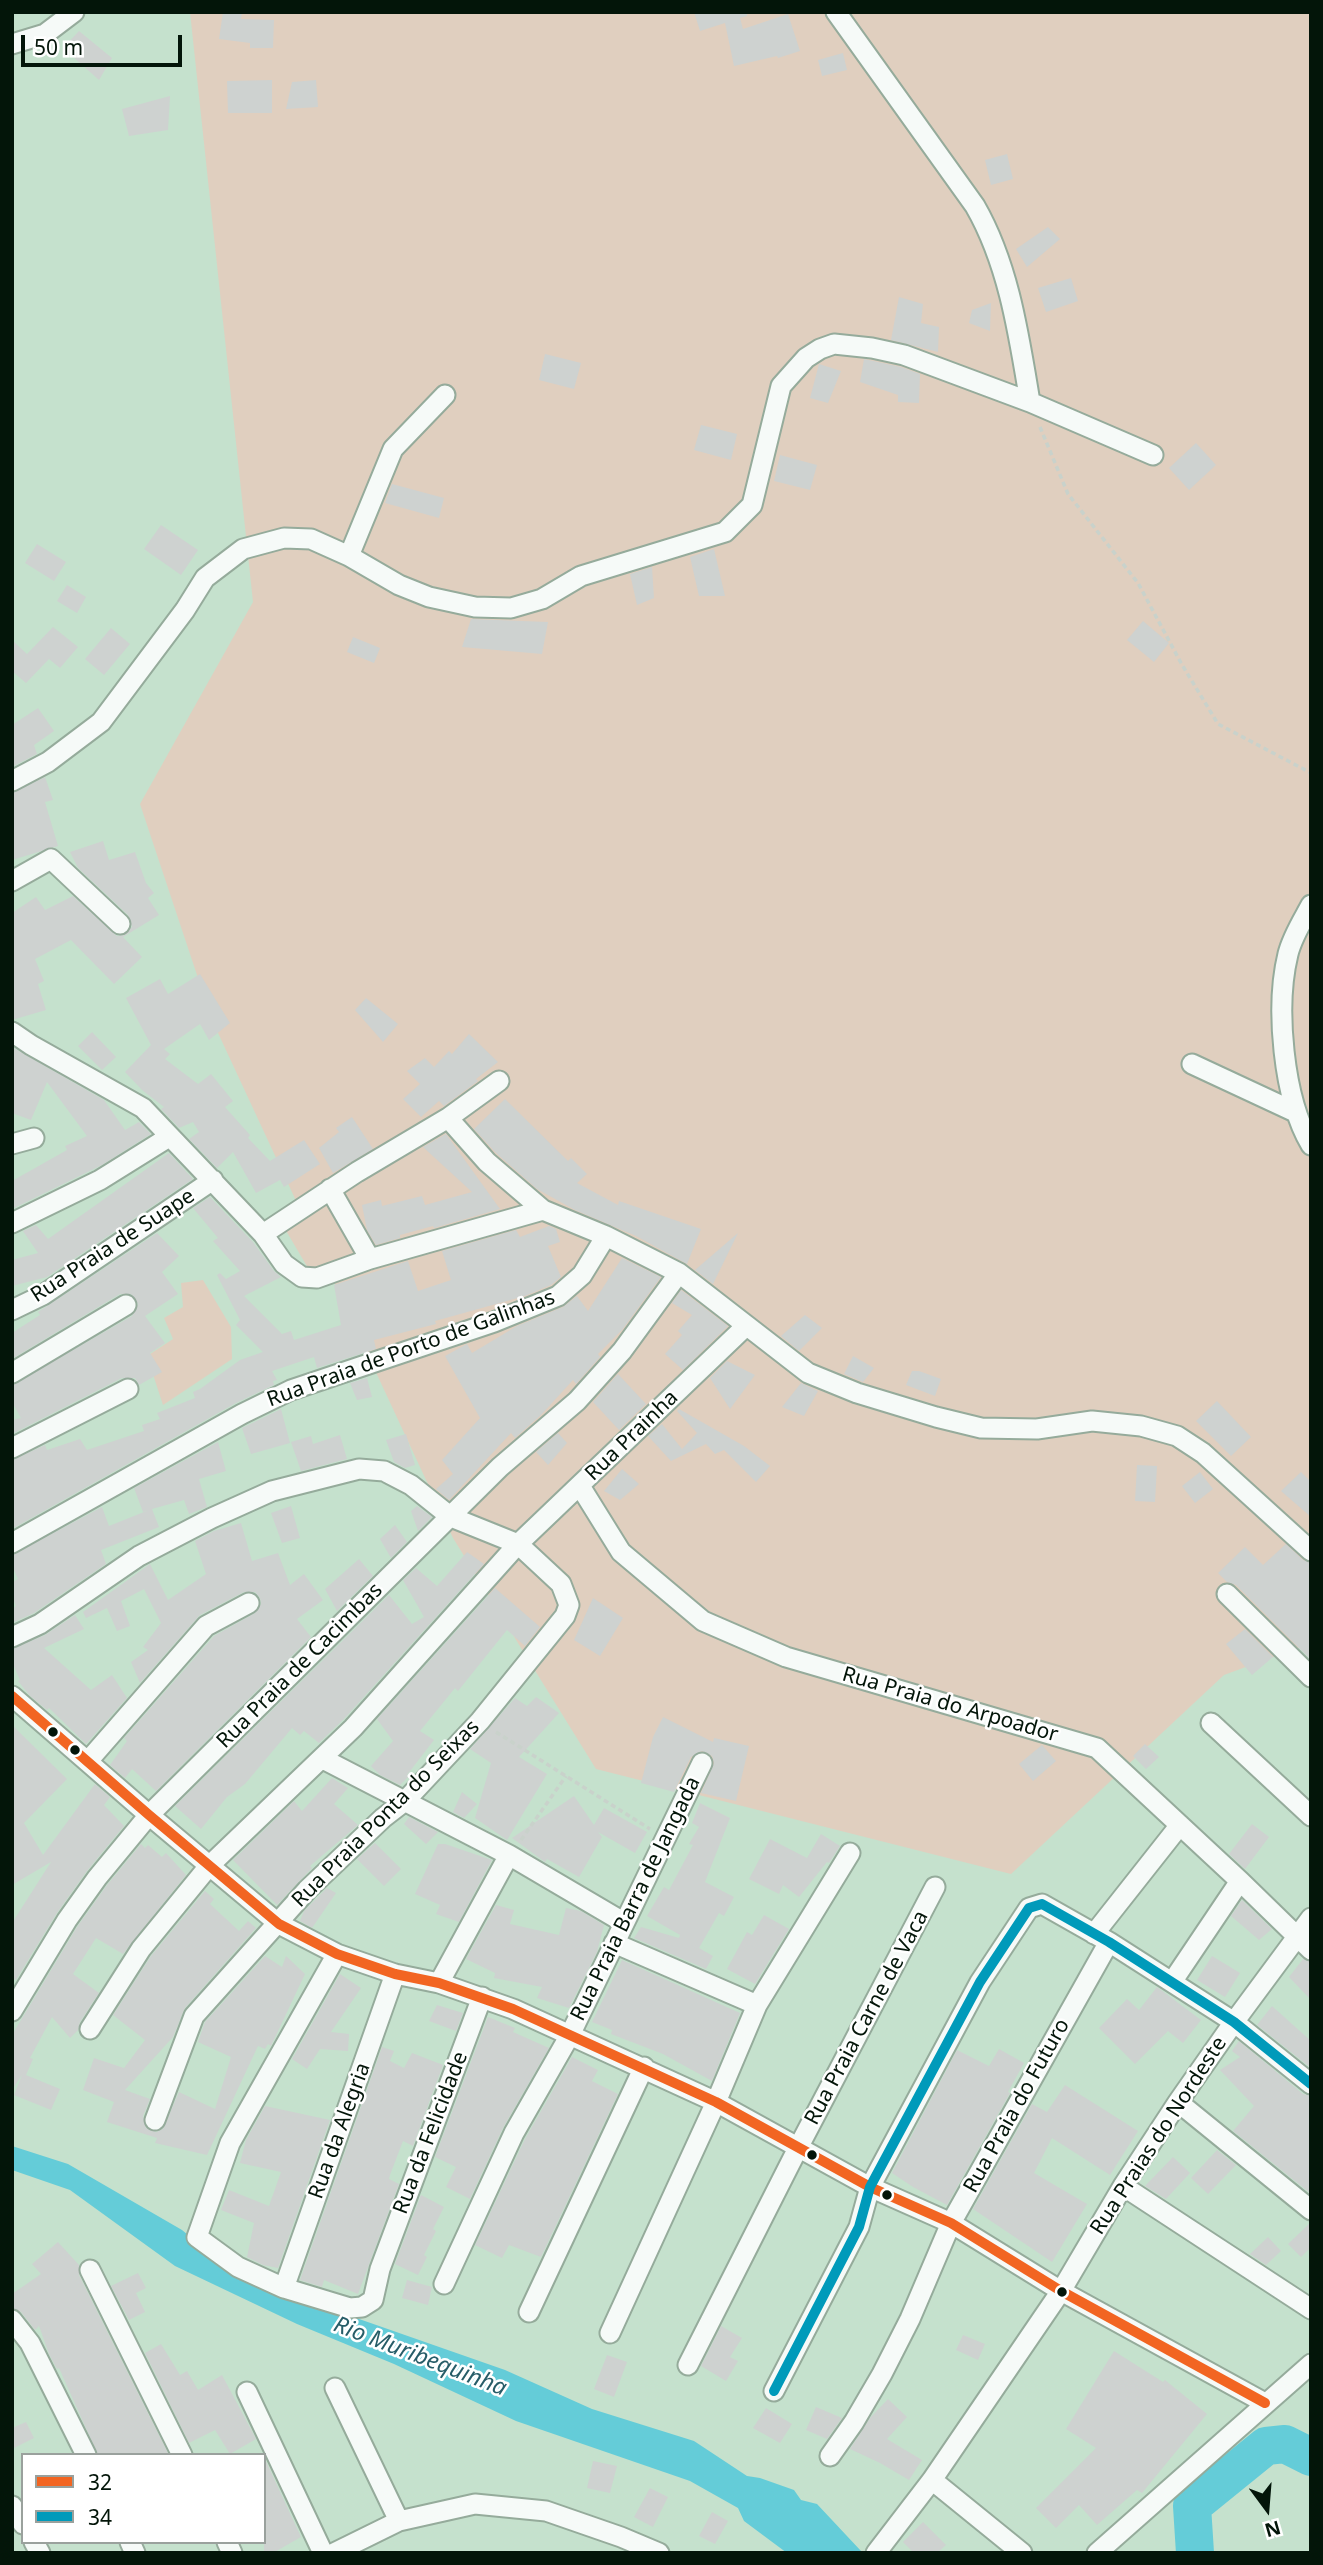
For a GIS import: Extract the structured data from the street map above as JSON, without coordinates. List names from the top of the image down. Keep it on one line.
{"streets":{"street":["Rua Praia de Suape","Rua Praia de Porto de Galinhas","Rua Prainha","Rua Praia de Cacimbas","Rua Praia do Arpoador","Rua Praia Ponta do Seixas","Rua Praia Barra de Jangada","Rua Praia Carne de Vaca","Rua Praia do Futuro","Rua da Alegria","Rua da Felicidade","Rua Praias do Nordeste"]},"crossings":[["Rua Prainha","Rua Praia do Arpoador"],["Rua Prainha","Rua Praia Ponta do Seixas"],["Rua Praia do Arpoador","Rua Praia do Futuro"],["Rua Praia do Arpoador","Rua Praias do Nordeste"],["Rua da Alegria","Rua da Felicidade"]],"water":["Rio Muribequinha"],"lines":["transit line 32","transit line 34"],"legend":["32","34"],"scale_bar":"50 m","north":"bottom"}
